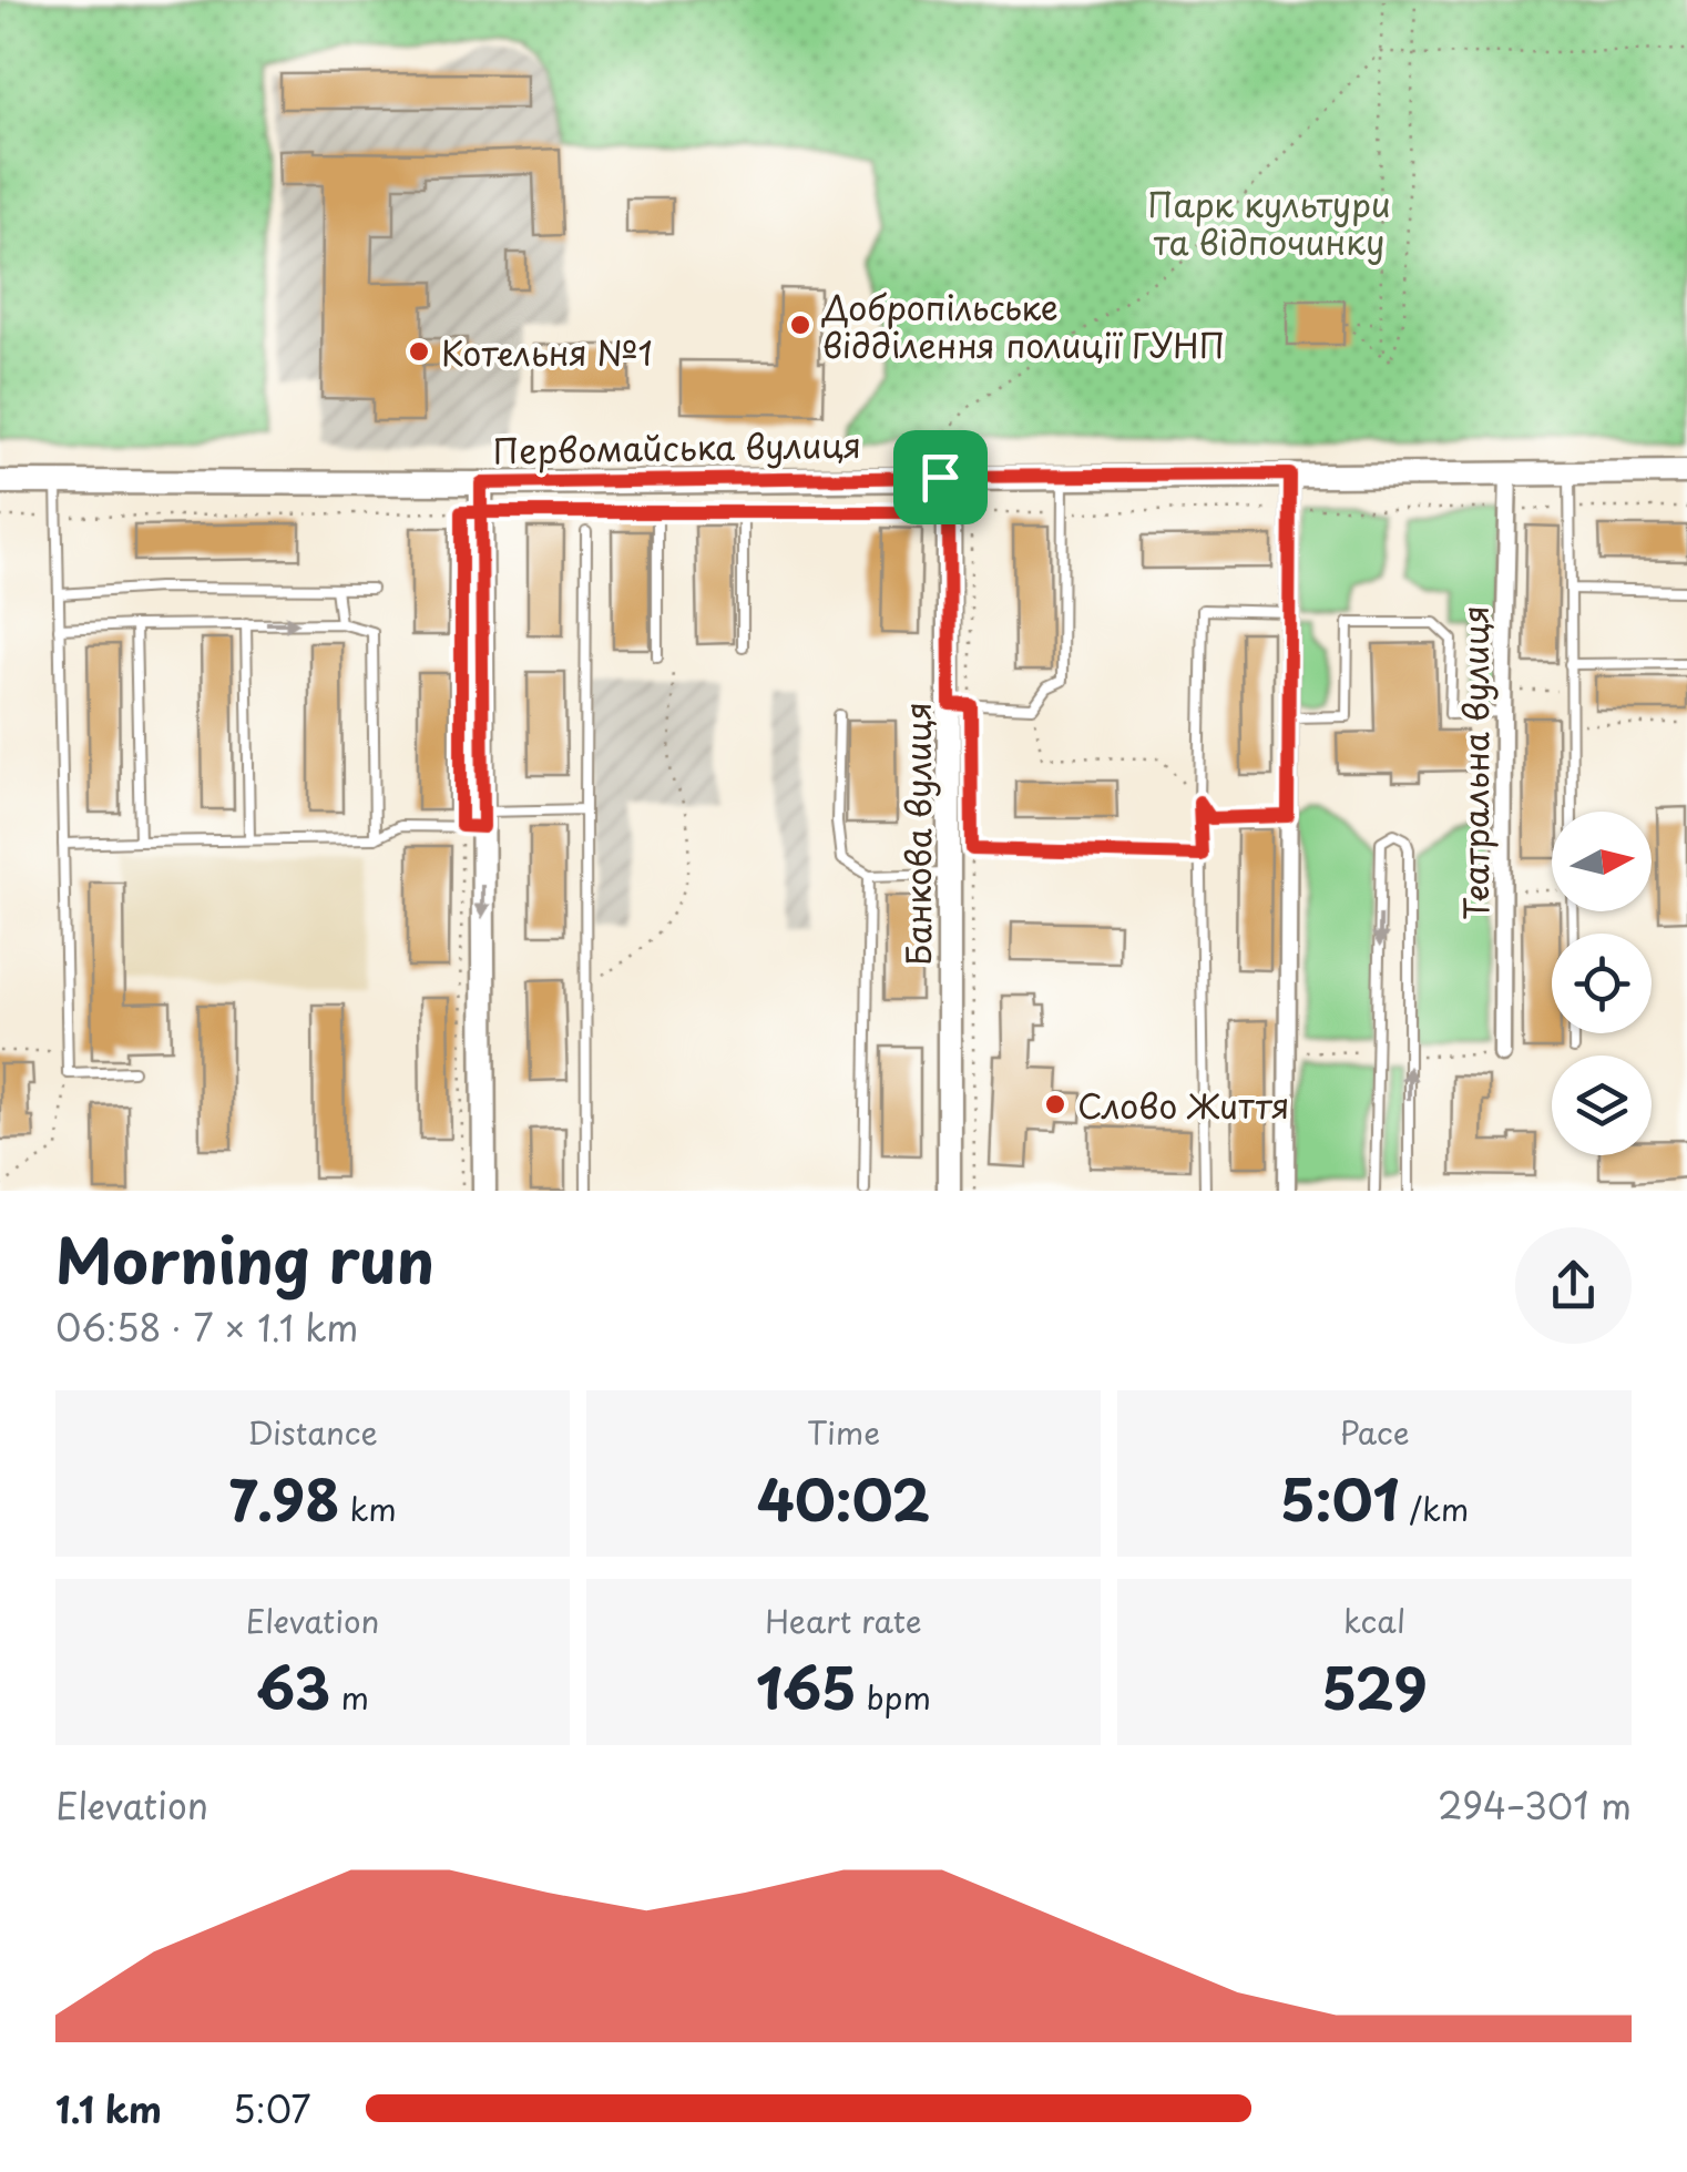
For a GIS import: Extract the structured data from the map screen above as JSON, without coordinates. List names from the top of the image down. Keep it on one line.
{"streets":{"main road":["Первомайська вулиця","Банкова вулиця"],"street":["Театральна вулиця"]},"crossings":[["Первомайська вулиця","Театральна вулиця"],["Первомайська вулиця","Банкова вулиця"]],"parks":["Парк культури та відпочинку"],"places":["Добропільське відділення полиції ГУНП","Котельня №1","Слово Життя"],"north":"right","page":{"heading":["Morning run","06:58 · 7 × 1.1 km"],"stats":[["Distance","7.98 km"],["Time","40:02"],["Pace","5:01 /km"],["Elevation","63 m"],["Heart rate","165 bpm"],["kcal","529"]],"chart":["Elevation","294–301 m"],"list":[{"name":"1.1 km","note":"5:07"}]}}
